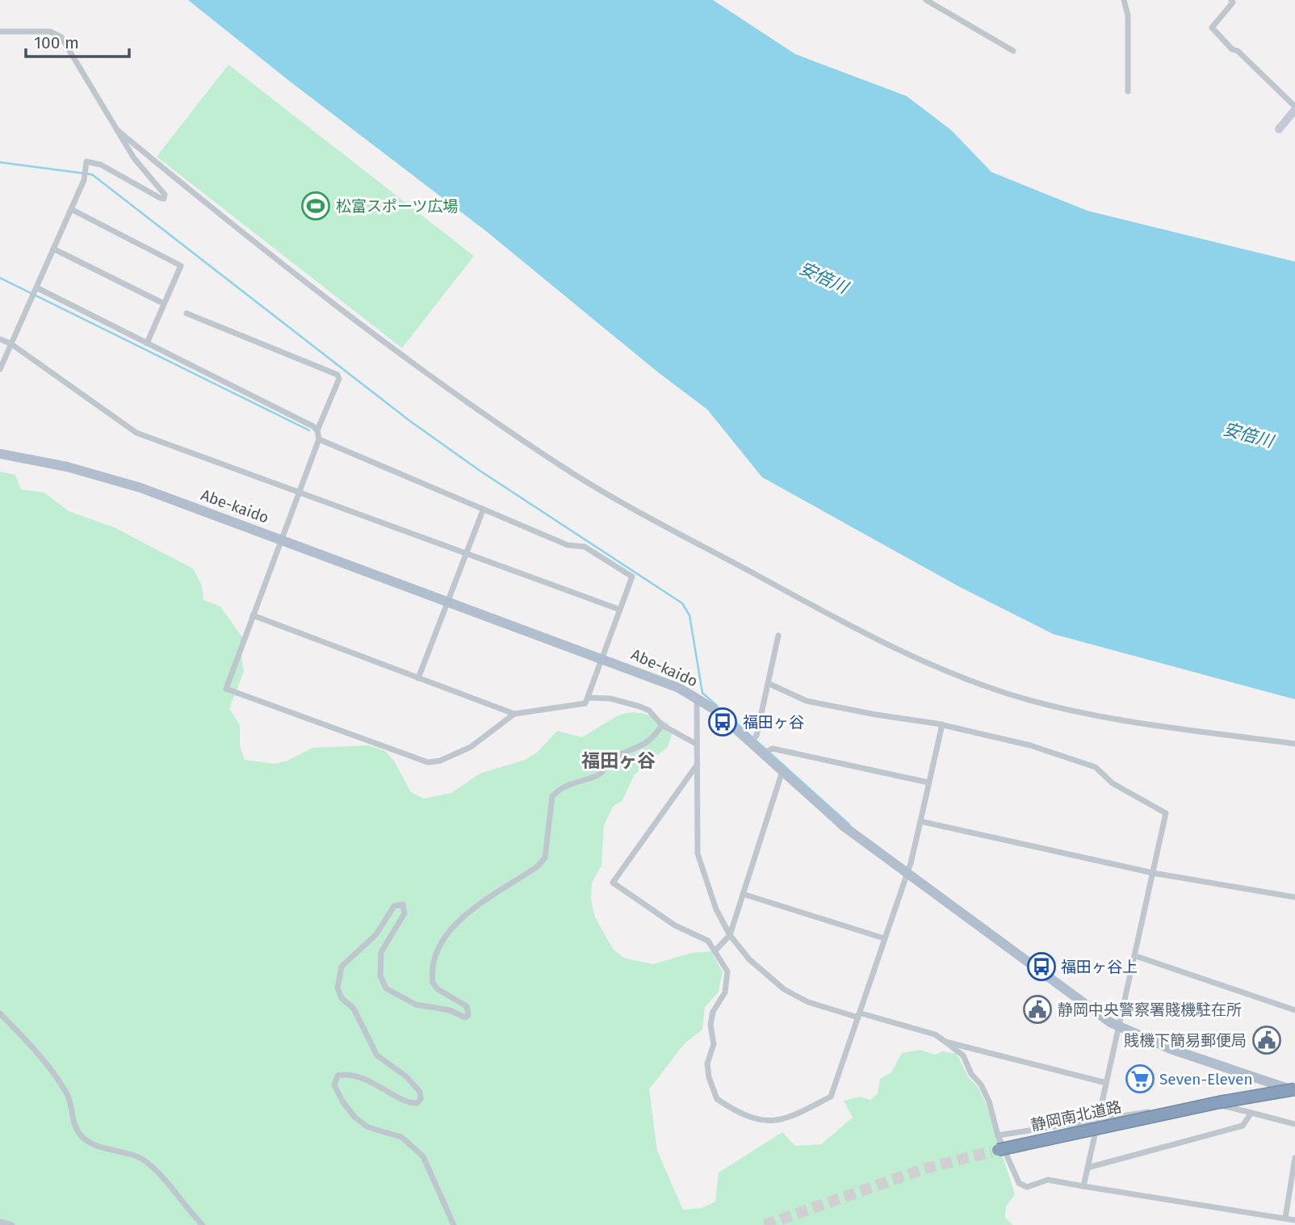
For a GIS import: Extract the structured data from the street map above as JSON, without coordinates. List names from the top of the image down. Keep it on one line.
{"streets":{"highway":["静岡南北道路"],"main road":["Abe-kaido"]},"crossings":[["Abe-kaido","静岡南北道路"]],"districts":["福田ヶ谷"],"water":["安倍川"],"places":{"sports":["松富スポーツ広場"],"bus stop":["福田ヶ谷","福田ヶ谷上"],"public building":["静岡中央警察署賤機駐在所","賎機下簡易郵便局"],"supermarket":["Seven-Eleven"]},"scale_bar":"100 m"}
